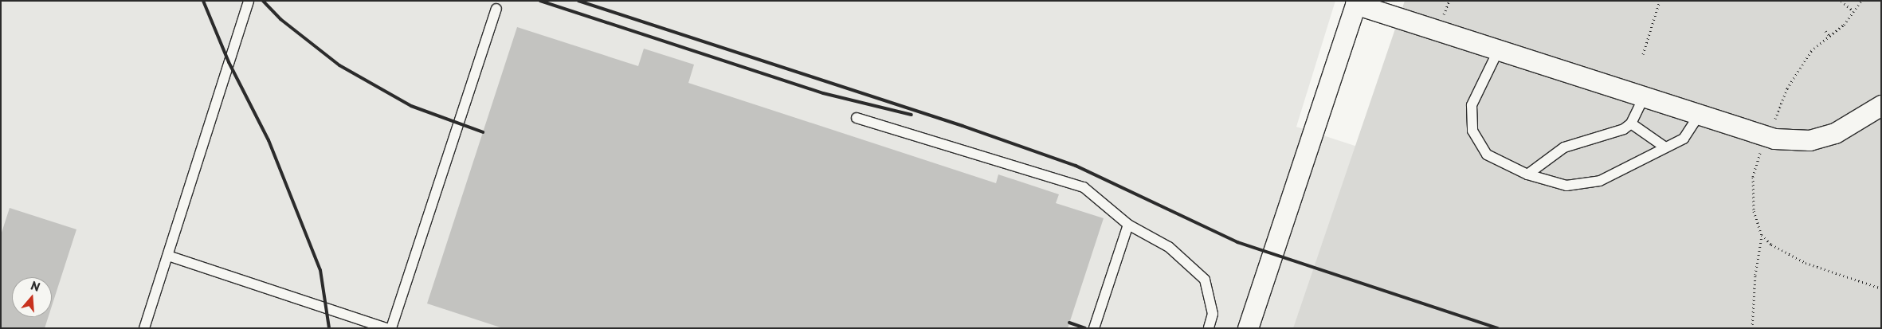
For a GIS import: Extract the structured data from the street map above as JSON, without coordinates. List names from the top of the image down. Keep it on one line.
{"north":"top"}
